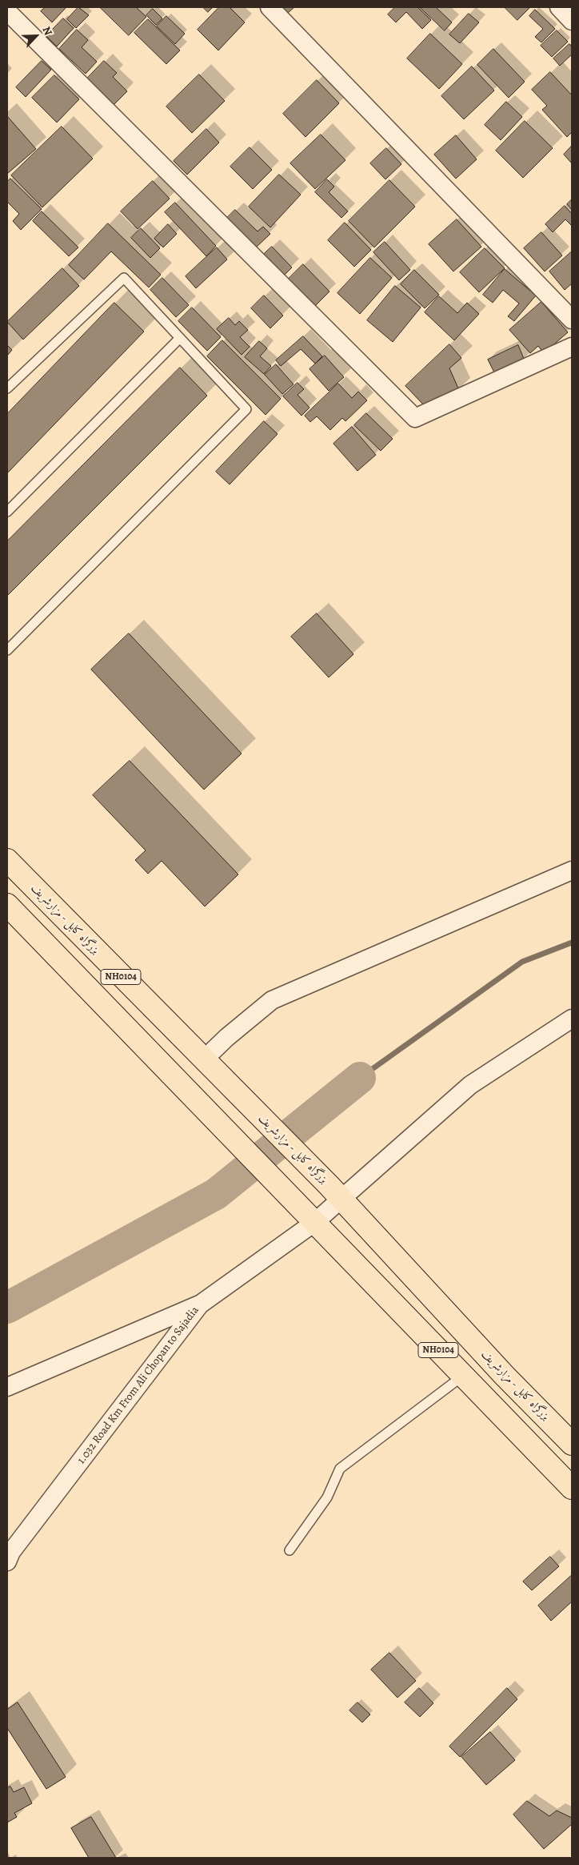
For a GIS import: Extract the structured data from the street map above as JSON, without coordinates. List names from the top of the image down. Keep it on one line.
{"streets":{"highway":["بزرگراه کابل - مزارشریف","NH0104"],"street":["1.032 Road Km From Ali Chopan to Sajadia"]},"crossings":[["بزرگراه کابل - مزارشریف","1.032 Road Km From Ali Chopan to Sajadia"],["NH0104","1.032 Road Km From Ali Chopan to Sajadia"]],"north":"top right"}
